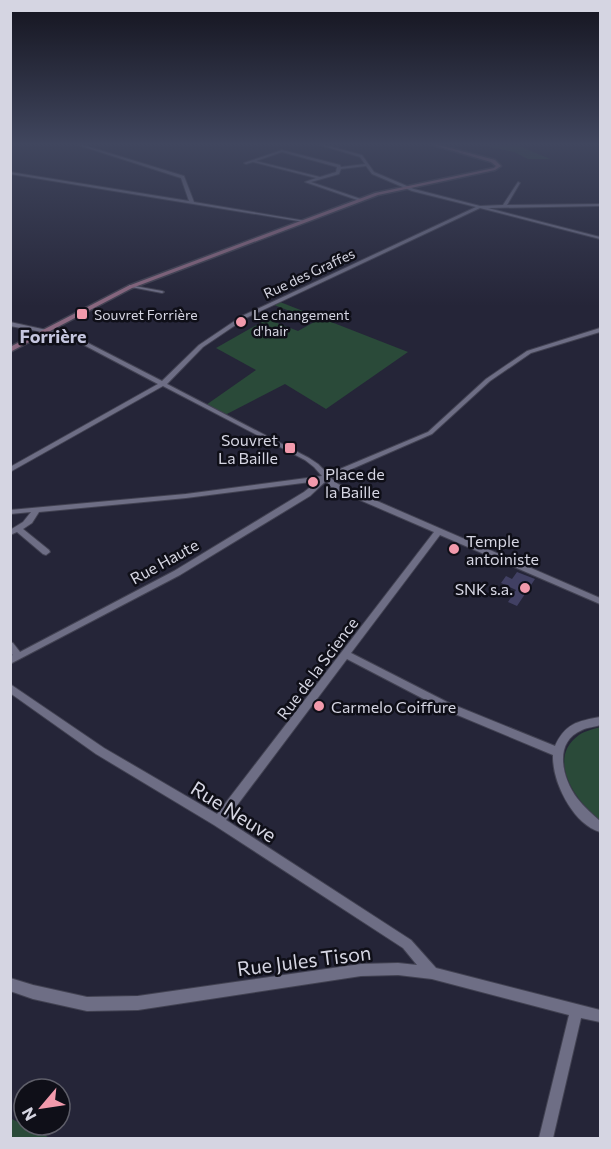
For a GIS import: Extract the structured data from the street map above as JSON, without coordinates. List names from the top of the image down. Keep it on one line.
{"streets":{"street":["Rue des Graffes","Rue Haute","Rue de la Science","Rue Neuve","Rue Jules Tison"]},"crossings":[["Rue de la Science","Rue Neuve"],["Rue Neuve","Rue Jules Tison"]],"districts":["Forrière"],"places":{"transit":["Souvret Forrière","Souvret La Baille"],"other":["Le changement d'hair","Place de la Baille","Temple antoiniste","SNK s.a.","Carmelo Coiffure"]},"north":"bottom left"}
